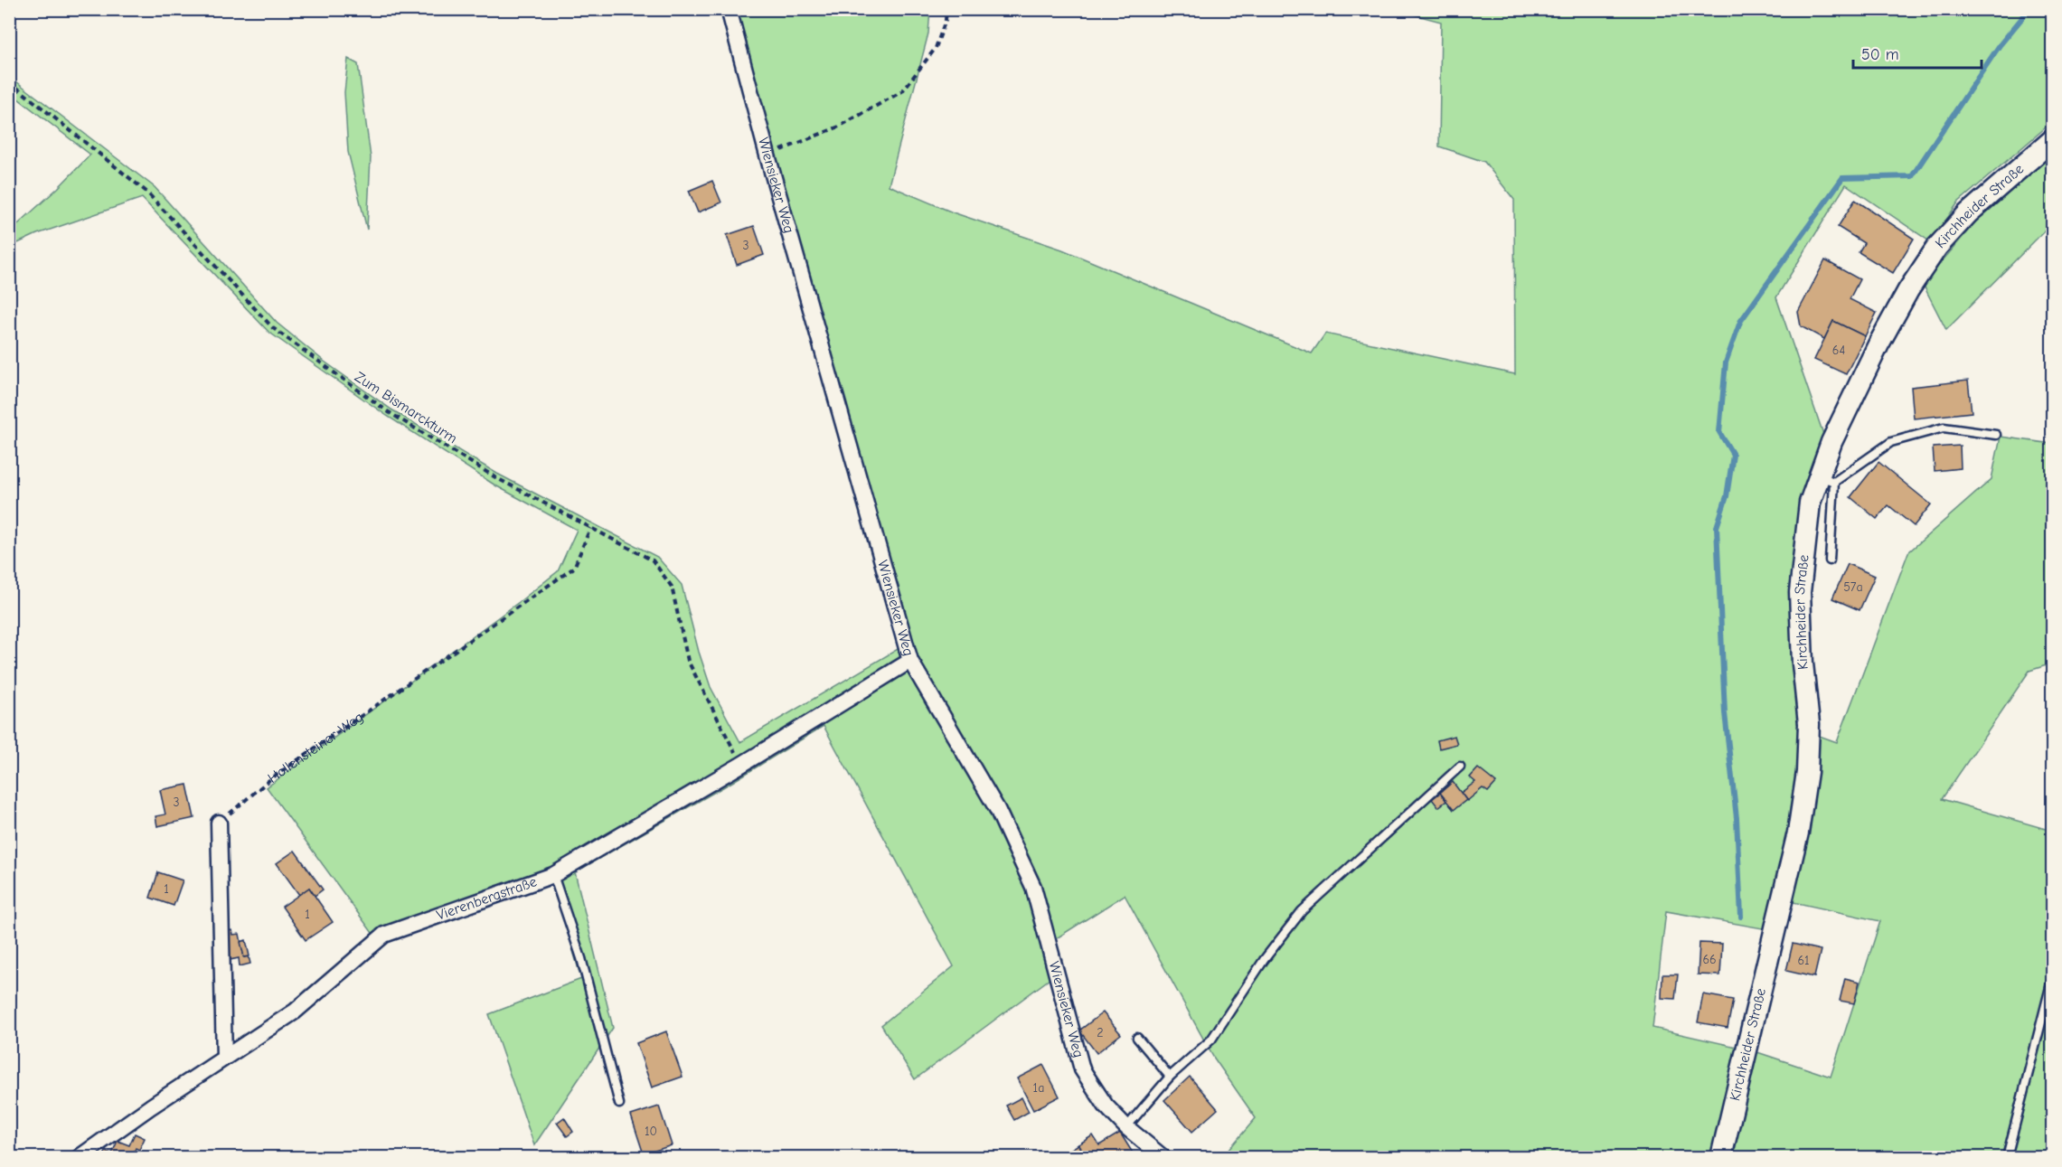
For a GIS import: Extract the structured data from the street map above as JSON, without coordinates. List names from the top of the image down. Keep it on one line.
{"streets":{"main road":["Kirchheider Straße"],"street":["Wiensieker Weg","Vierenbergstraße"],"path":["Zum Bismarckturm","Hollensteiner Weg"]},"crossings":[["Wiensieker Weg","Vierenbergstraße"],["Zum Bismarckturm","Hollensteiner Weg"],["Zum Bismarckturm","Vierenbergstraße"]],"house_numbers":["3","64","57a","3","1","1","66","61","2","1a","10"],"scale_bar":"50 m"}
